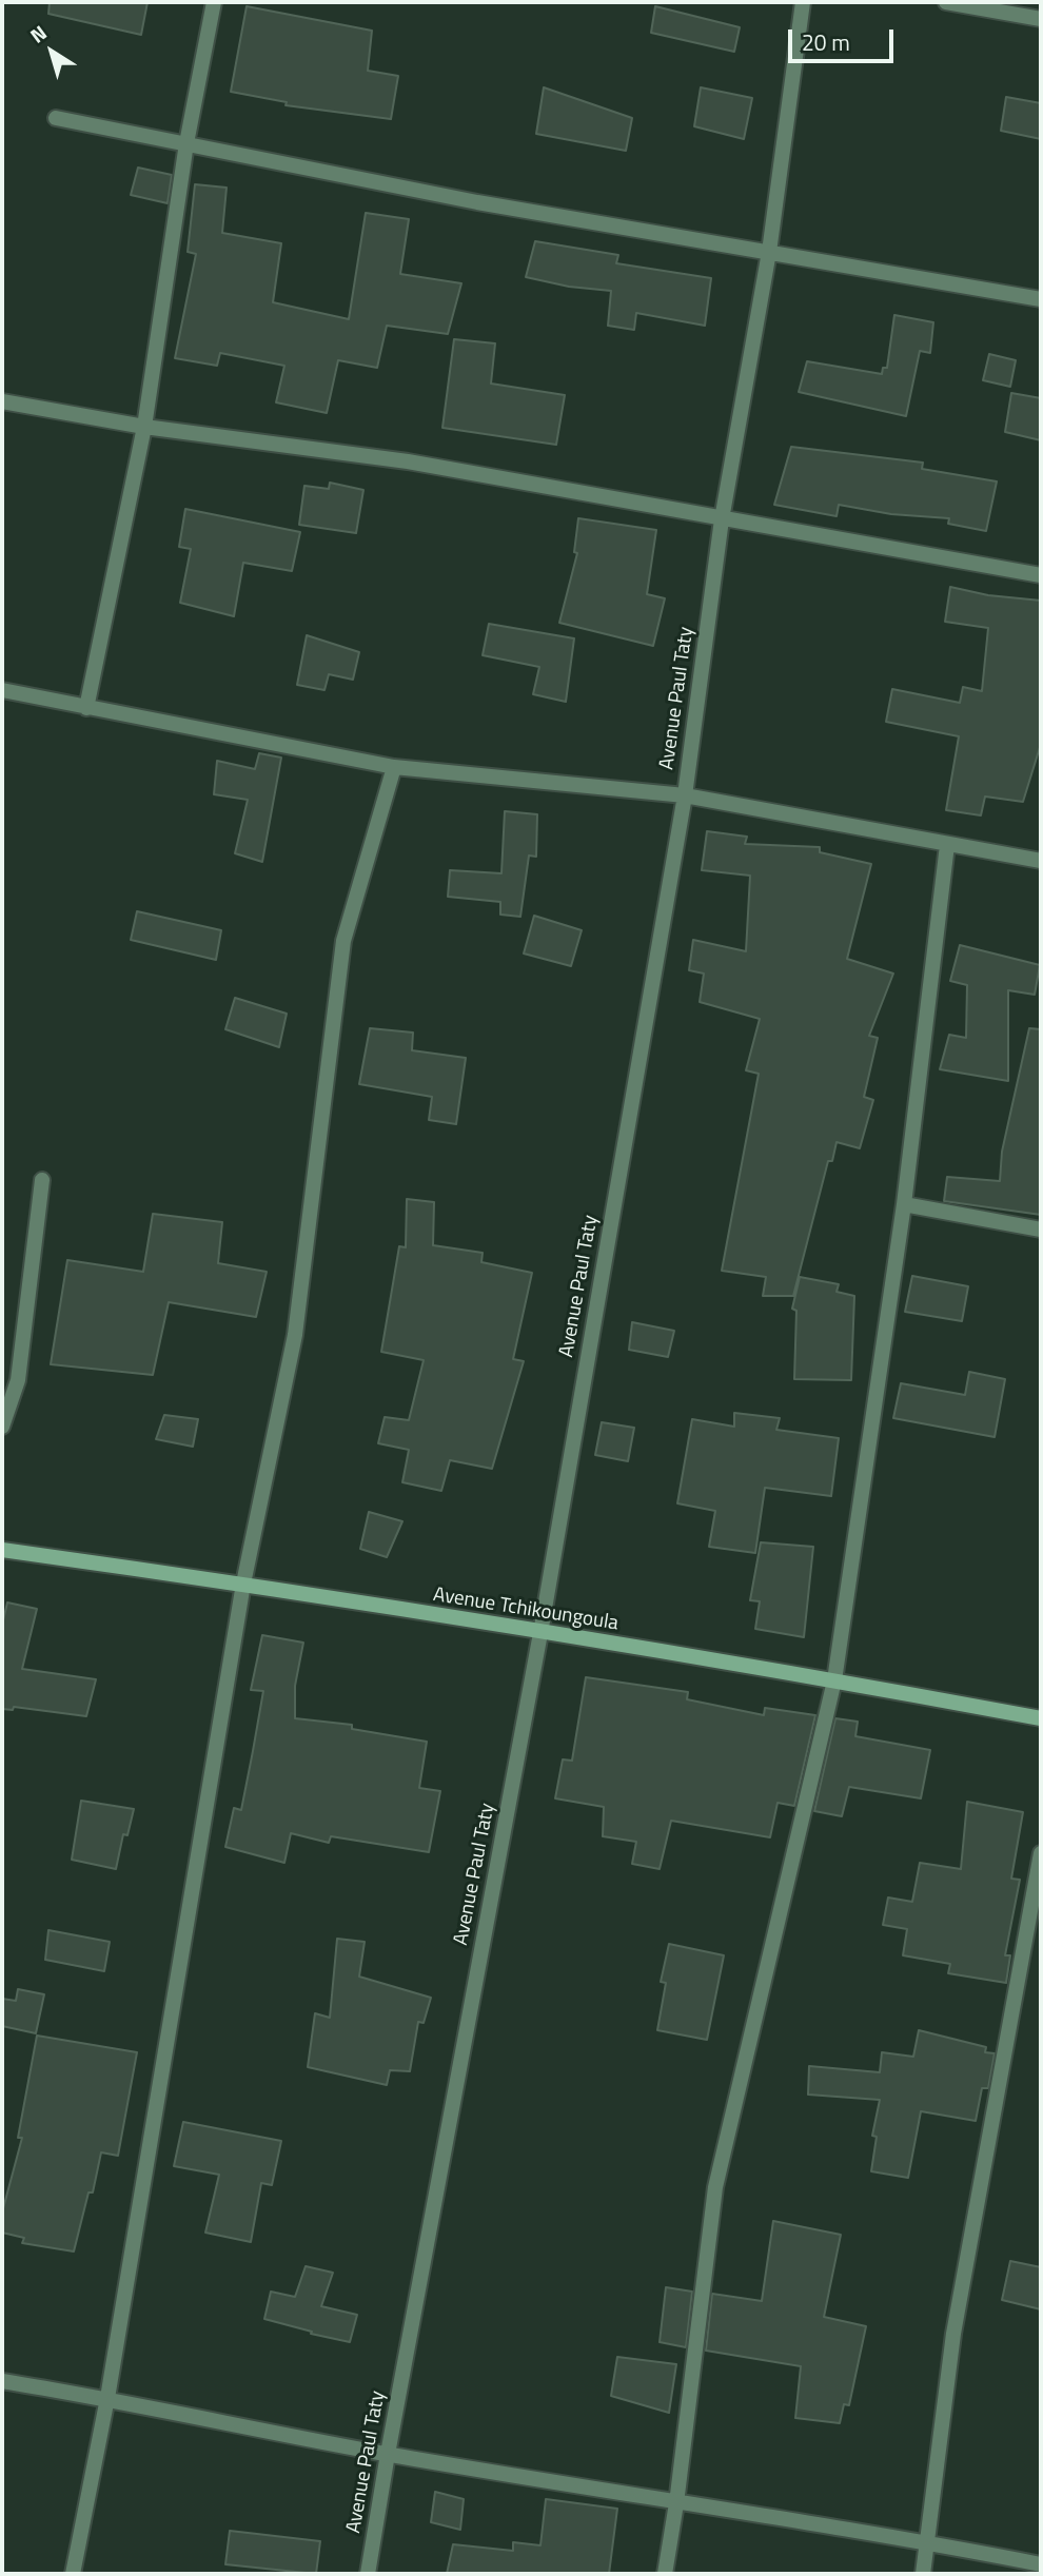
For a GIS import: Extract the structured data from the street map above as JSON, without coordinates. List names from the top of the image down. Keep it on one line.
{"streets":{"street":["Avenue Paul Taty","Avenue Tchikoungoula"]},"crossings":[["Avenue Paul Taty","Avenue Tchikoungoula"]],"scale_bar":"20 m","north":"top left"}
